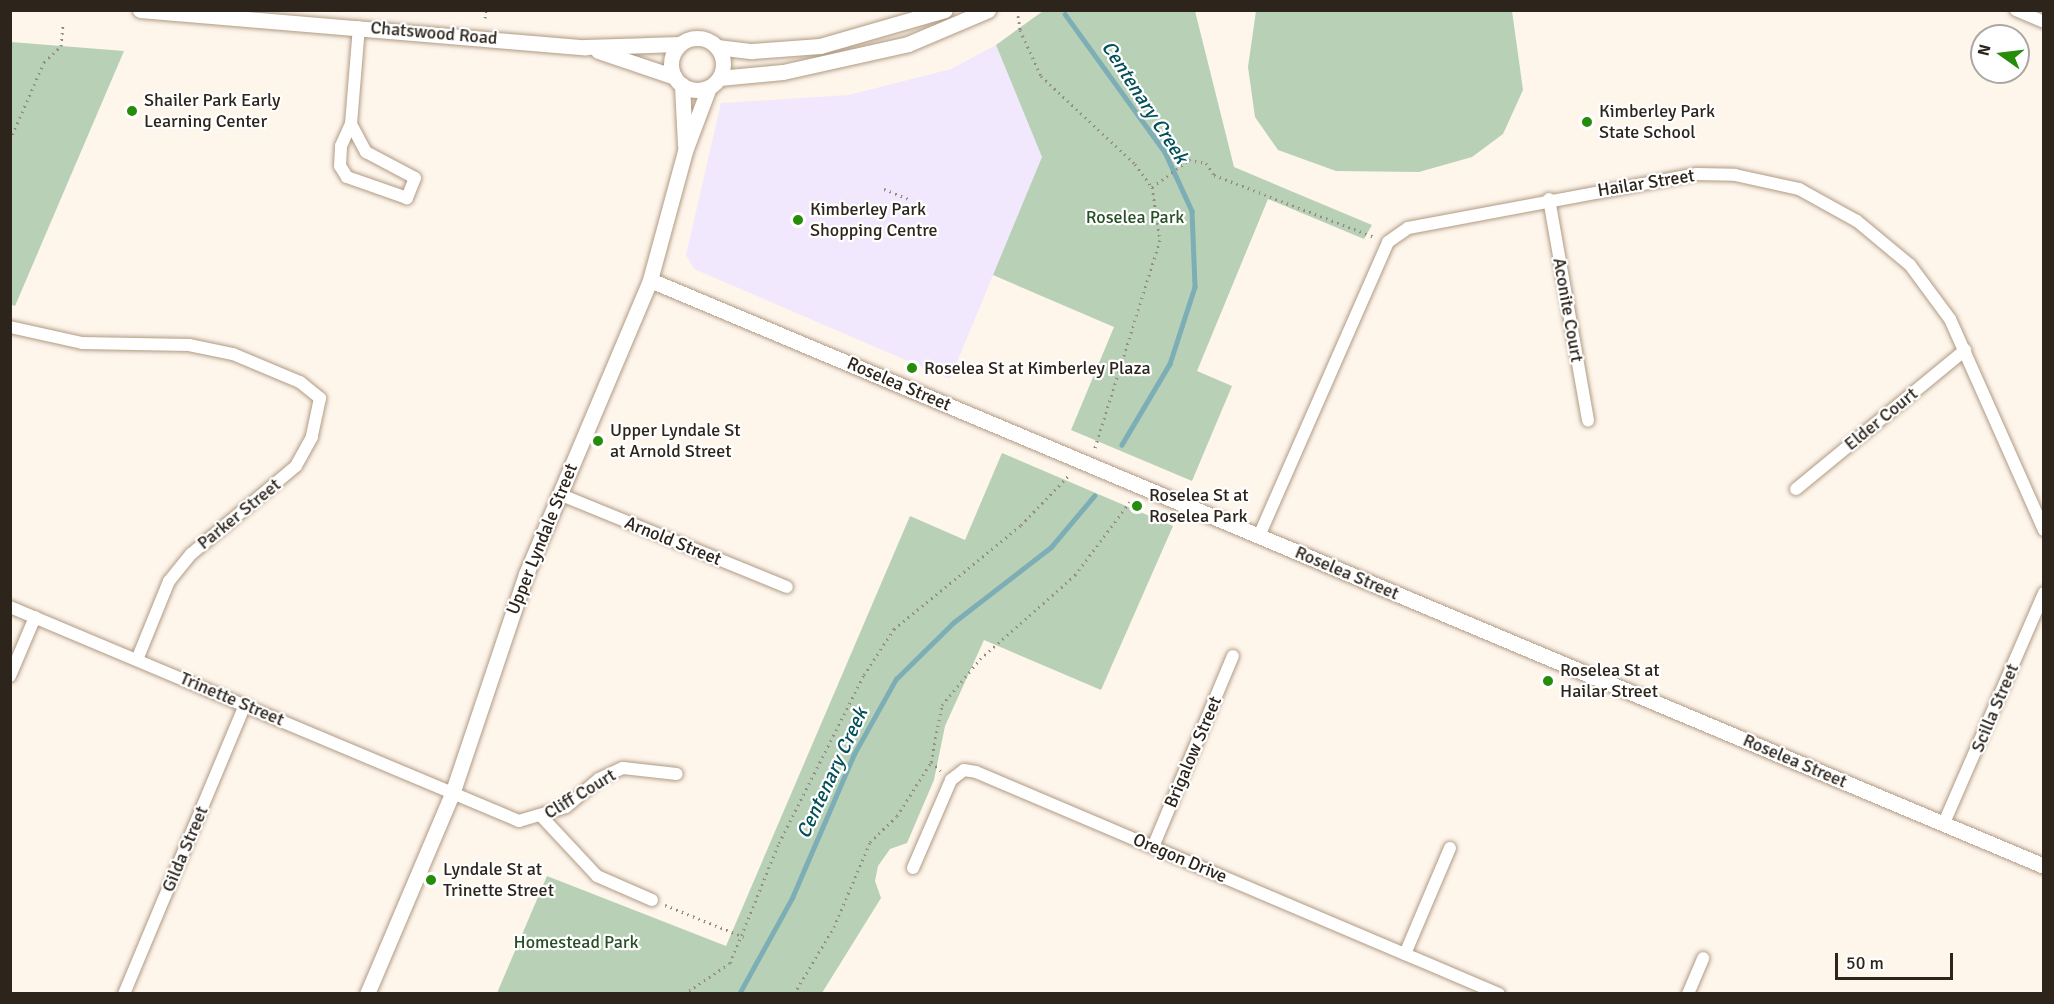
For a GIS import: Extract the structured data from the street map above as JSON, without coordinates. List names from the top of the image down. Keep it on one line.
{"streets":{"street":["Chatswood Road","Hailar Street","Aconite Court","Roselea Street","Elder Court","Parker Street","Upper Lyndale Street","Arnold Street","Trinette Street","Scilla Street","Brigalow Street","Cliff Court","Gilda Street","Oregon Drive"]},"crossings":[["Chatswood Road","Upper Lyndale Street"],["Hailar Street","Aconite Court"],["Hailar Street","Elder Court"],["Roselea Street","Upper Lyndale Street"],["Roselea Street","Scilla Street"],["Parker Street","Trinette Street"],["Upper Lyndale Street","Arnold Street"],["Upper Lyndale Street","Trinette Street"],["Upper Lyndale Street","Cliff Court"],["Trinette Street","Cliff Court"],["Trinette Street","Gilda Street"],["Brigalow Street","Oregon Drive"]],"water":["Centenary Creek"],"parks":["Roselea Park","Homestead Park"],"places":["Shailer Park Early Learning Center","Kimberley Park State School","Kimberley Park Shopping Centre","Roselea St at Kimberley Plaza","Upper Lyndale St at Arnold Street","Roselea St at Roselea Park","Roselea St at Hailar Street","Lyndale St at Trinette Street"],"scale_bar":"50 m","north":"left"}
